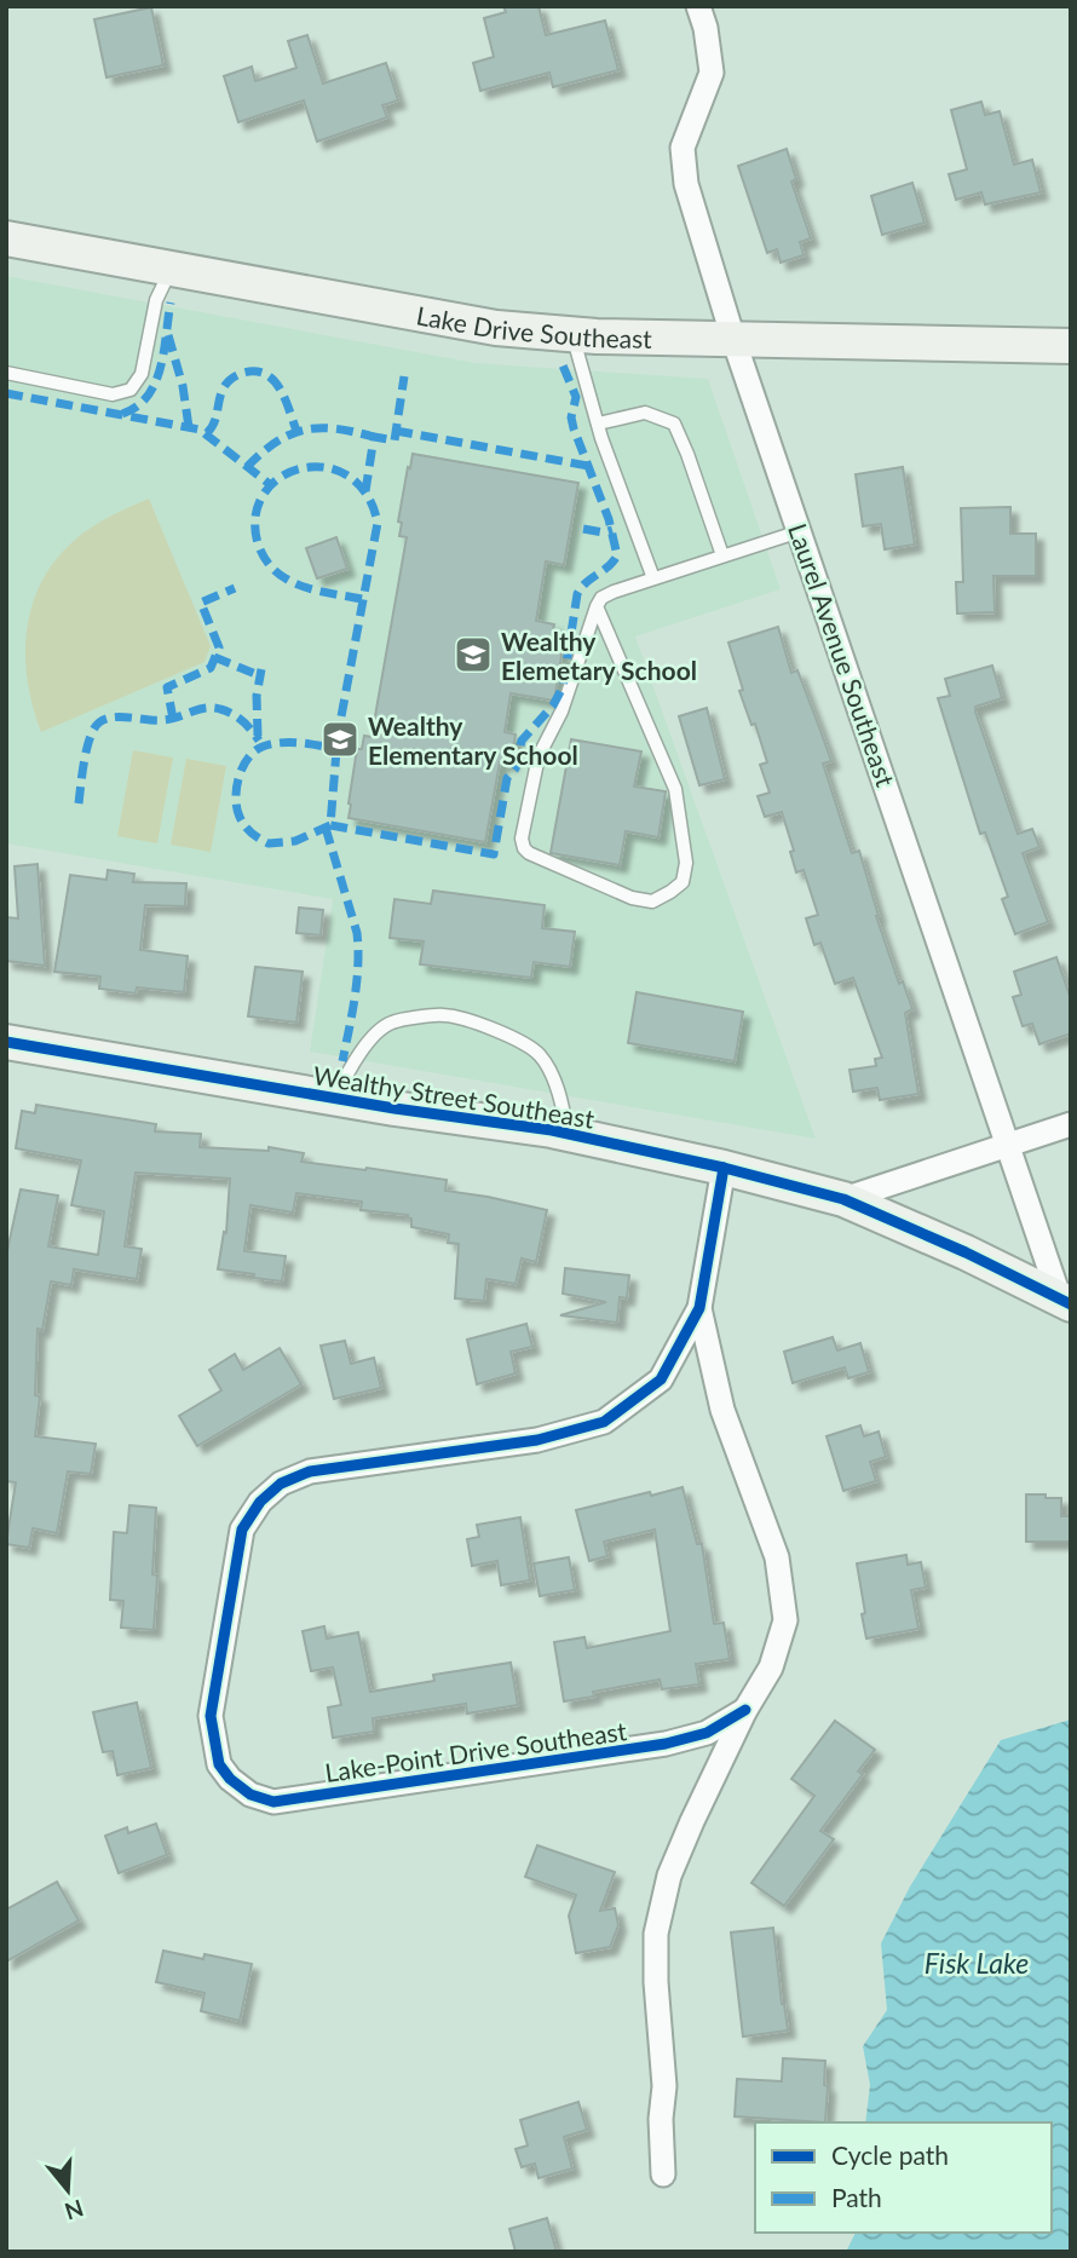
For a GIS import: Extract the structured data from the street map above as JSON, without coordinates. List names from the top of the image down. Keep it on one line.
{"streets":{"main road":["Lake Drive Southeast","Wealthy Street Southeast"],"street":["Laurel Avenue Southeast","Lake-Point Drive Southeast"]},"crossings":[["Lake Drive Southeast","Laurel Avenue Southeast"],["Laurel Avenue Southeast","Wealthy Street Southeast"]],"water":["Fisk Lake"],"places":{"school or university":["Wealthy Elemetary School","Wealthy Elementary School"]},"legend":["Cycle path","Path"],"north":"bottom"}
